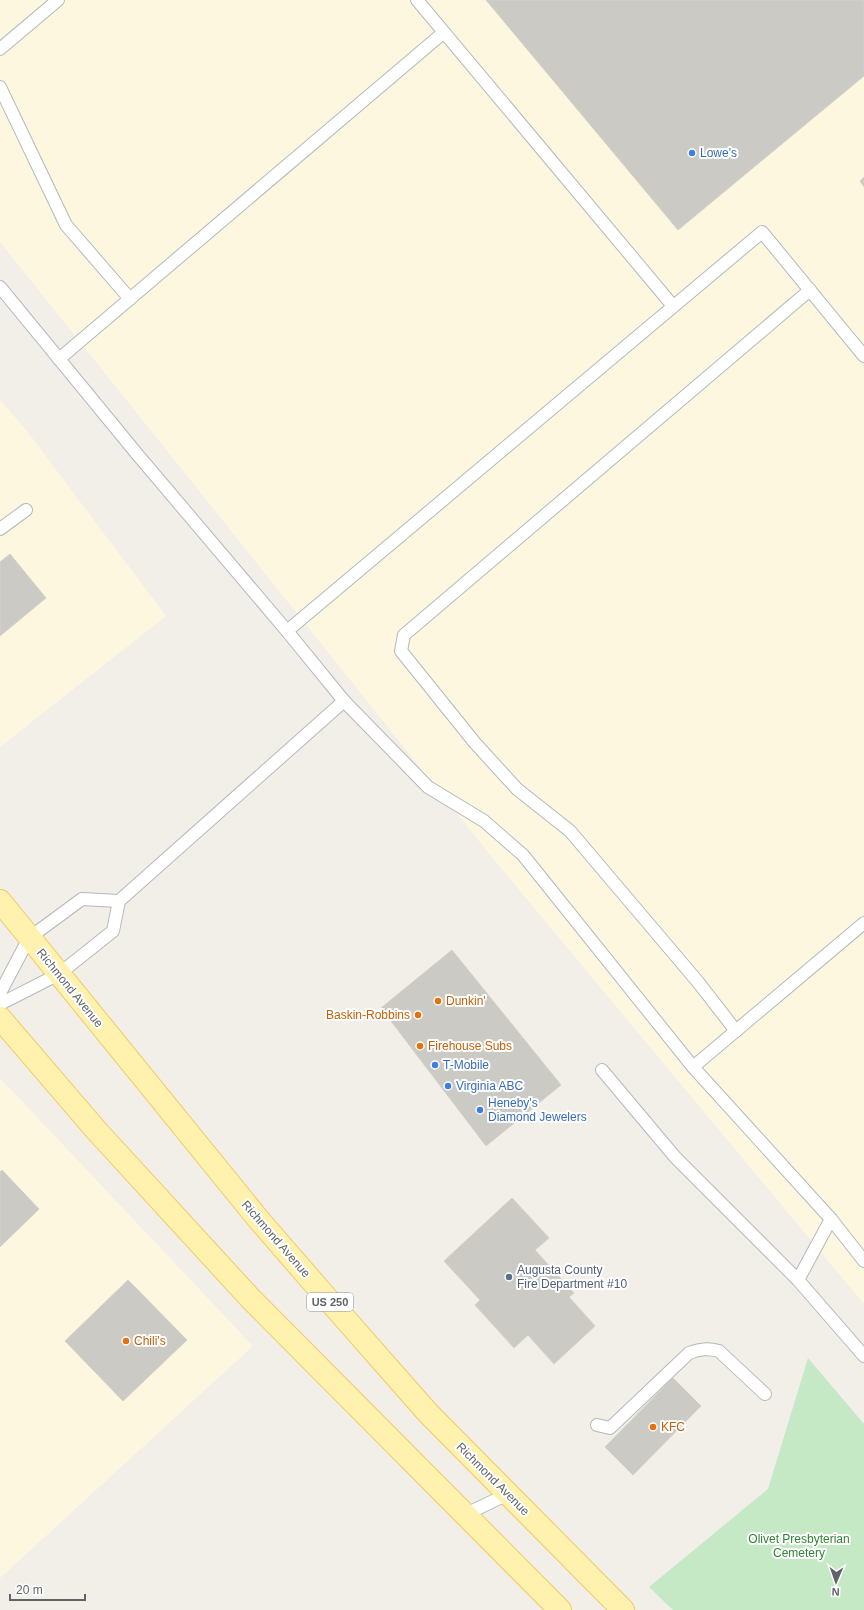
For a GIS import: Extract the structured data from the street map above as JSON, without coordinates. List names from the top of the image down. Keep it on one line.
{"streets":{"main road":["Richmond Avenue","US 250"]},"parks":["Olivet Presbyterian Cemetery"],"places":["Lowe's","Dunkin'","Baskin-Robbins","Firehouse Subs","T-Mobile","Virginia ABC","Heneby's Diamond Jewelers","Augusta County Fire Department #10","Chili's","KFC"],"scale_bar":"20 m","north":"bottom"}
